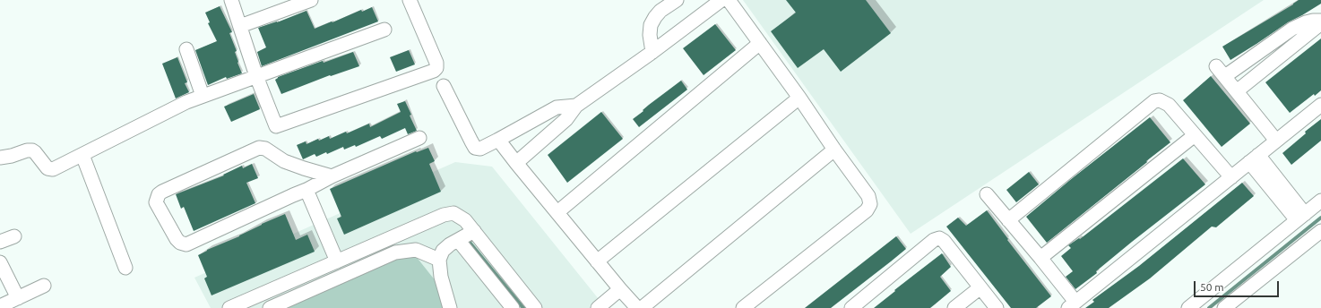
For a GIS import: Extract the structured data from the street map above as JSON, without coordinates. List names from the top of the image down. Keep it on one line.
{"scale_bar":"50 m"}
